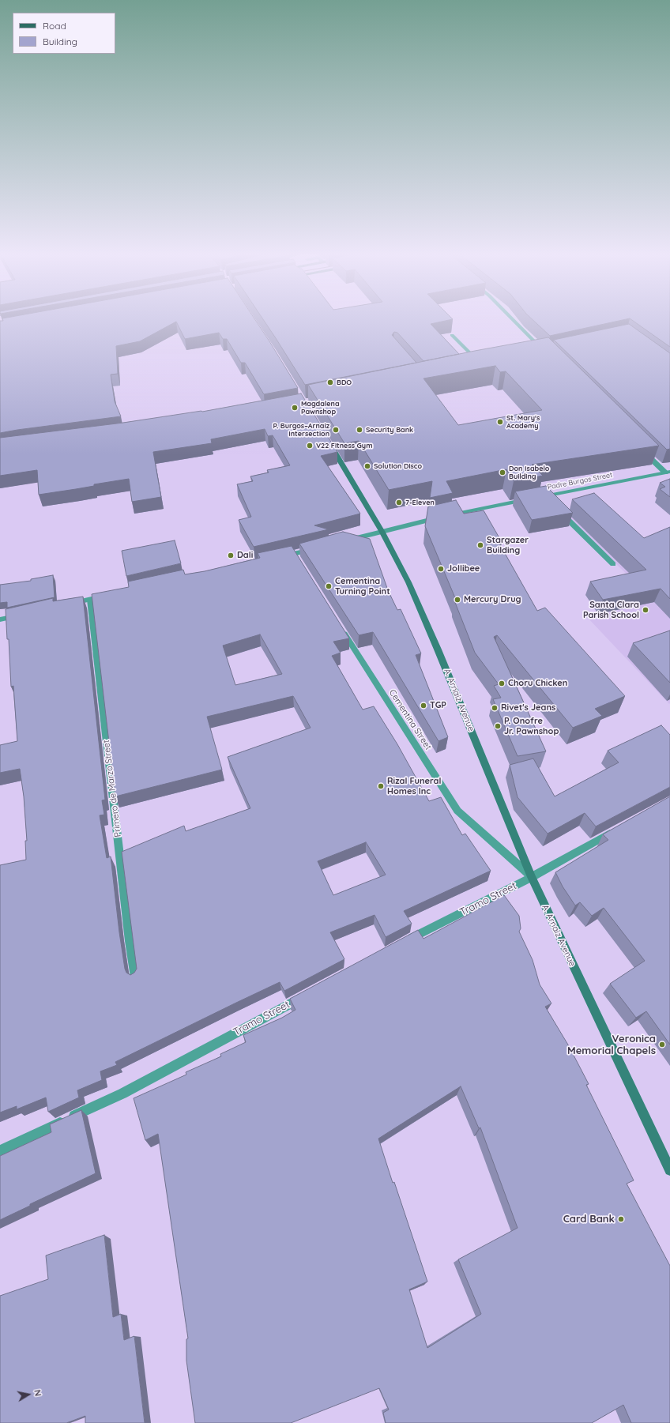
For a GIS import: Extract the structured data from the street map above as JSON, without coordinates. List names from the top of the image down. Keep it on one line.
{"streets":{"main road":["A. Arnaiz Avenue"],"street":["Padre Burgos Street","Cementina Street","Primero de Marzo Street","Tramo Street"]},"crossings":[["A. Arnaiz Avenue","Cementina Street"],["A. Arnaiz Avenue","Tramo Street"],["Cementina Street","Tramo Street"]],"places":["BDO","Magdalena Pawnshop","St. Mary's Academy","P. Burgos–Arnaiz Intersection","Security Bank","V22 Fitness Gym","Solution Disco","Don Isabelo Building","7-Eleven","Stargazer Building","Dali","Jollibee","Cementina Turning Point","Mercury Drug","Santa Clara Parish School","Choru Chicken","TGP","Rivet's Jeans","P. Onofre Jr. Pawnshop","Rizal Funeral Homes Inc","Veronica Memorial Chapels","Card Bank"],"legend":["Road","Building"],"north":"right"}
